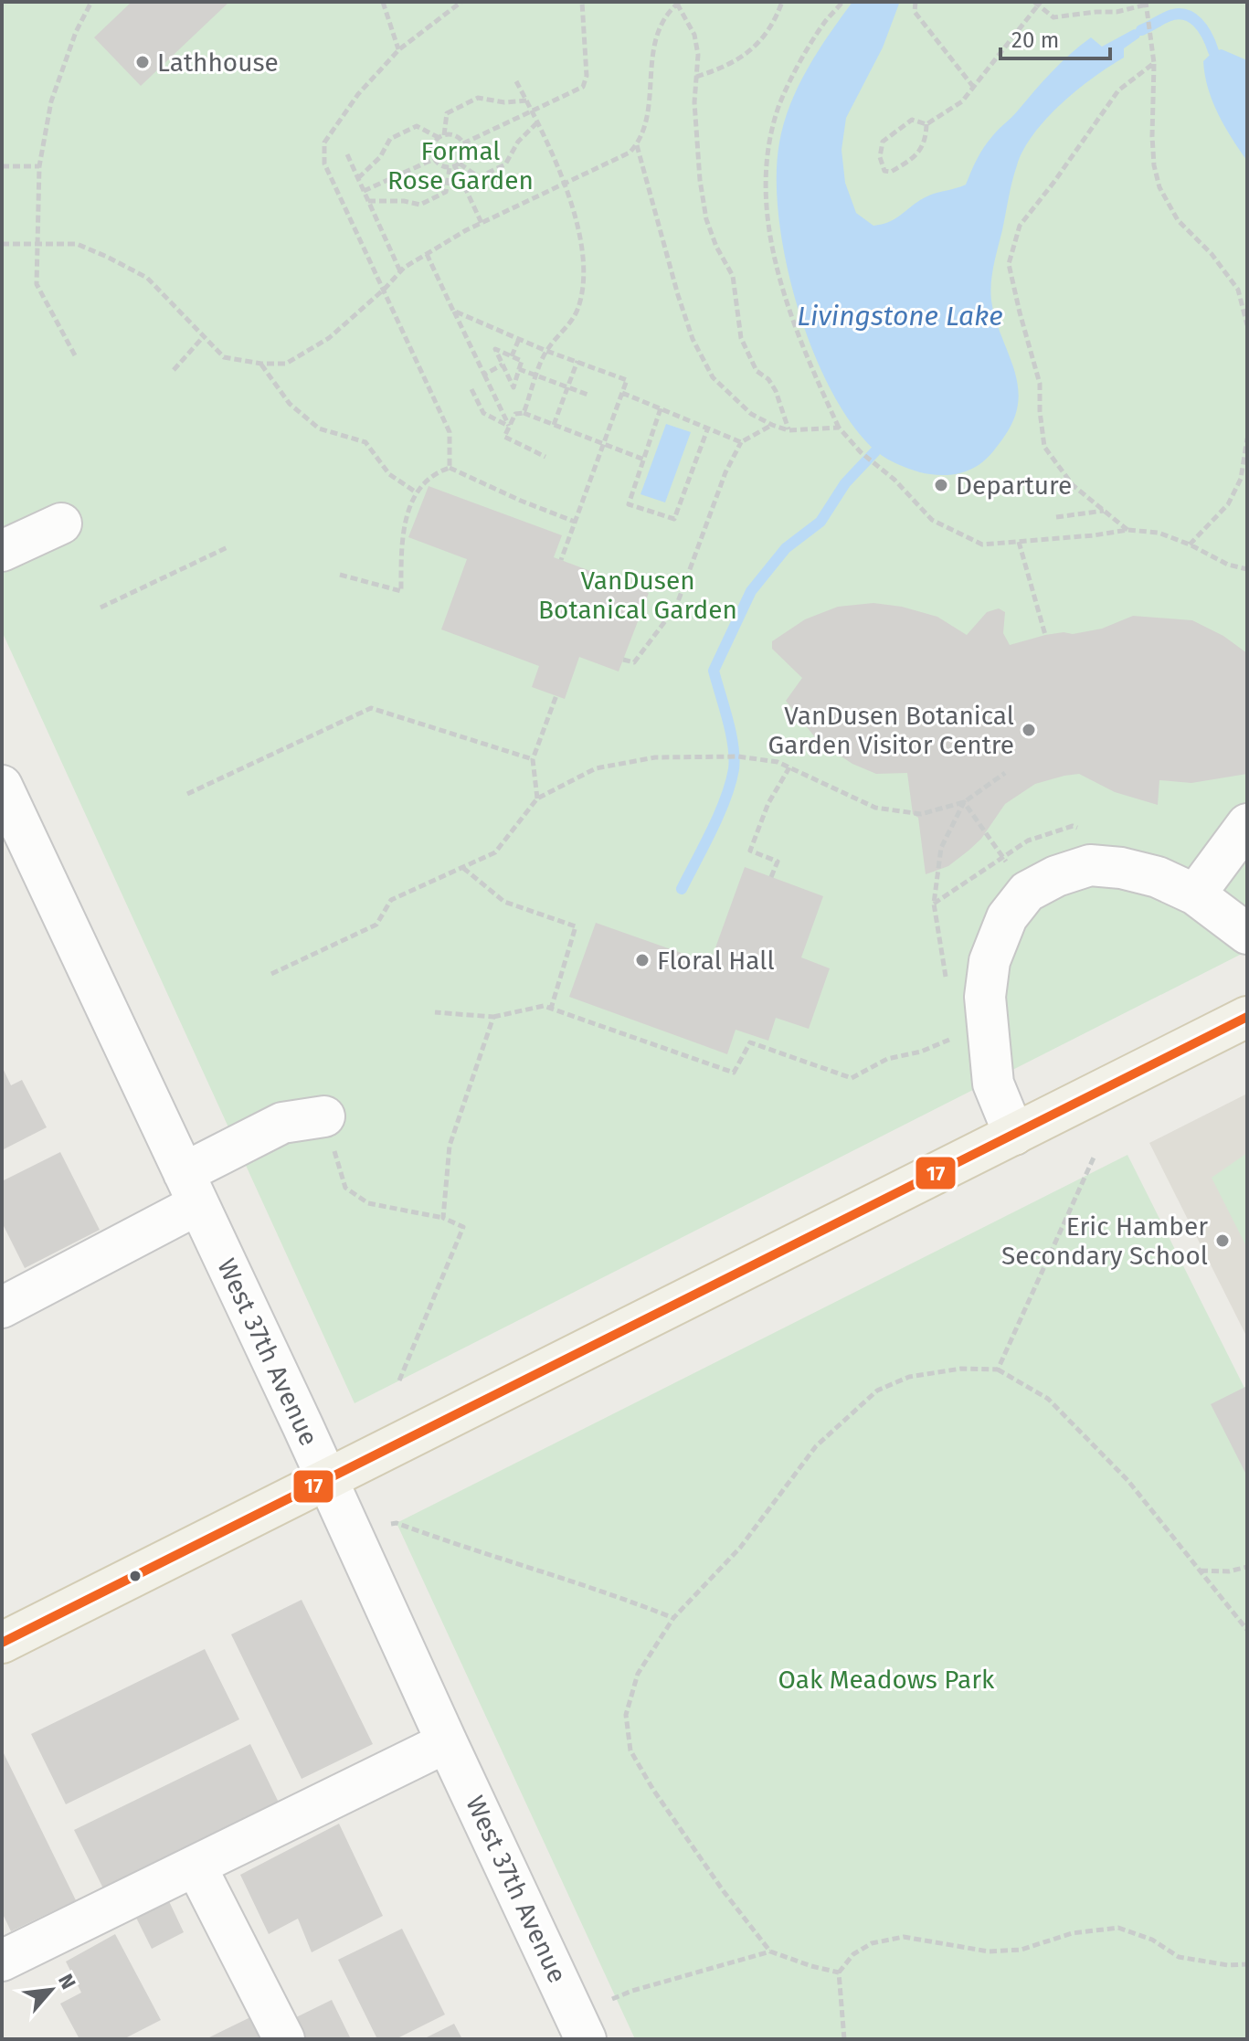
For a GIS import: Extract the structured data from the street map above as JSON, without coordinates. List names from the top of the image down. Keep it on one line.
{"streets":{"street":["West 37th Avenue"]},"water":["Livingstone Lake"],"parks":["Formal Rose Garden","VanDusen Botanical Garden","Oak Meadows Park"],"places":["Lathhouse","Departure","VanDusen Botanical Garden Visitor Centre","Floral Hall","Eric Hamber Secondary School"],"lines":["transit line 17"],"scale_bar":"20 m","north":"top right"}
